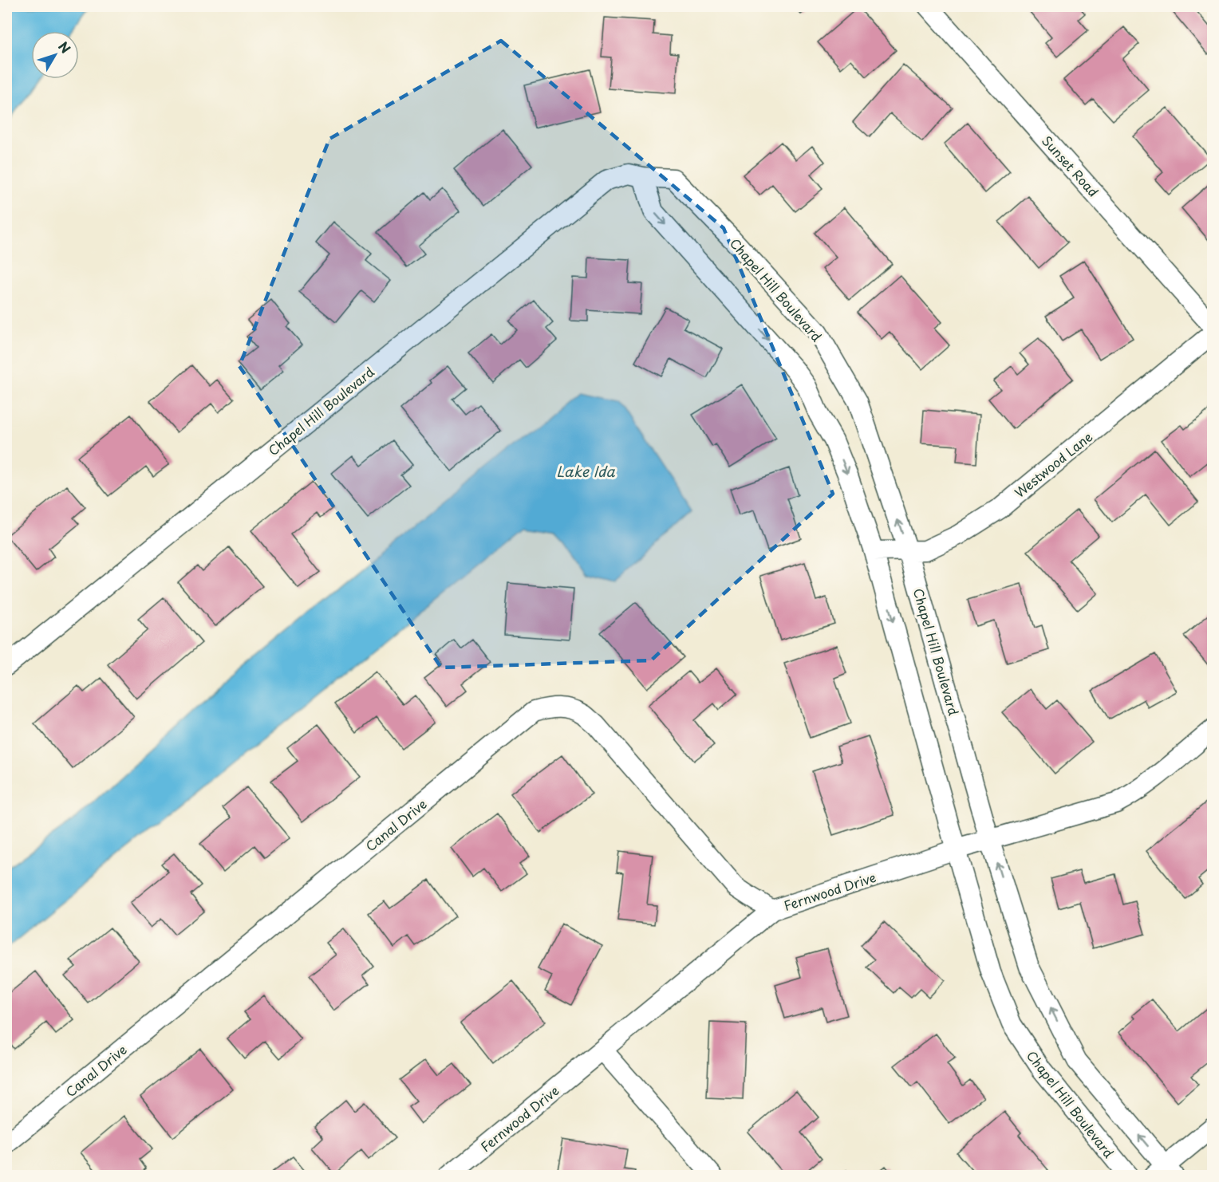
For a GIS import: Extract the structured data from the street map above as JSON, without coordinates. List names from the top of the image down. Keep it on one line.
{"streets":{"street":["Sunset Road","Chapel Hill Boulevard","Westwood Lane","Canal Drive","Fernwood Drive"]},"crossings":[["Chapel Hill Boulevard","Westwood Lane"],["Chapel Hill Boulevard","Fernwood Drive"],["Canal Drive","Fernwood Drive"]],"water":["Lake Ida"],"north":"top right"}
